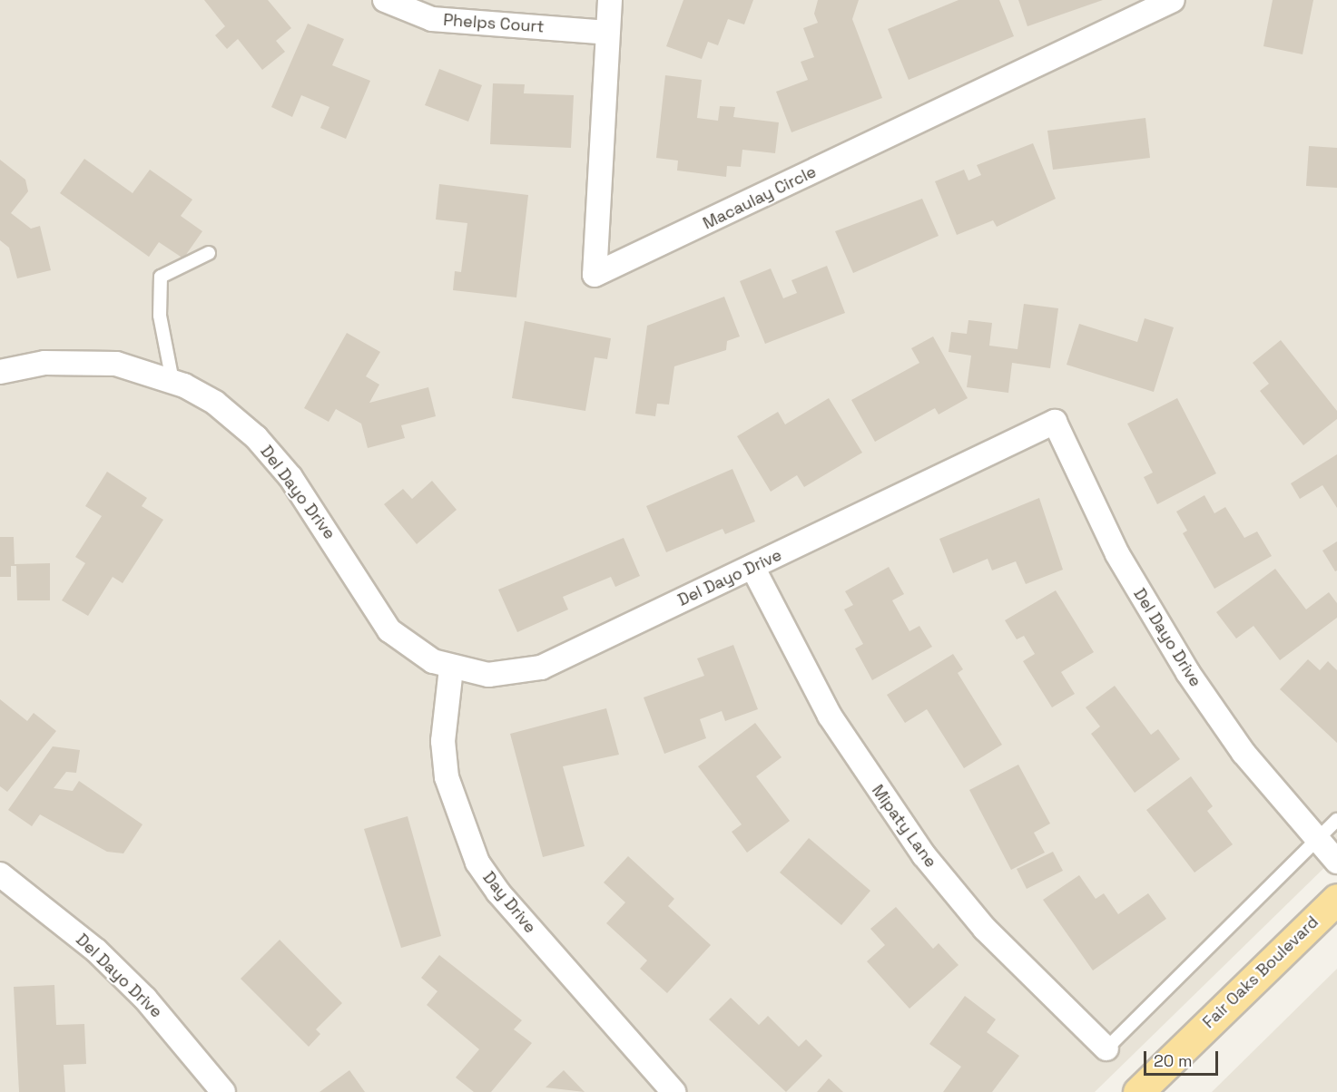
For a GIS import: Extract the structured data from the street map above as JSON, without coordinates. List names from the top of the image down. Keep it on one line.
{"streets":{"main road":["Fair Oaks Boulevard"],"street":["Phelps Court","Macaulay Circle","Del Dayo Drive","Mipaty Lane","Day Drive"]},"crossings":[["Phelps Court","Macaulay Circle"],["Del Dayo Drive","Mipaty Lane"],["Del Dayo Drive","Day Drive"]],"scale_bar":"20 m"}
